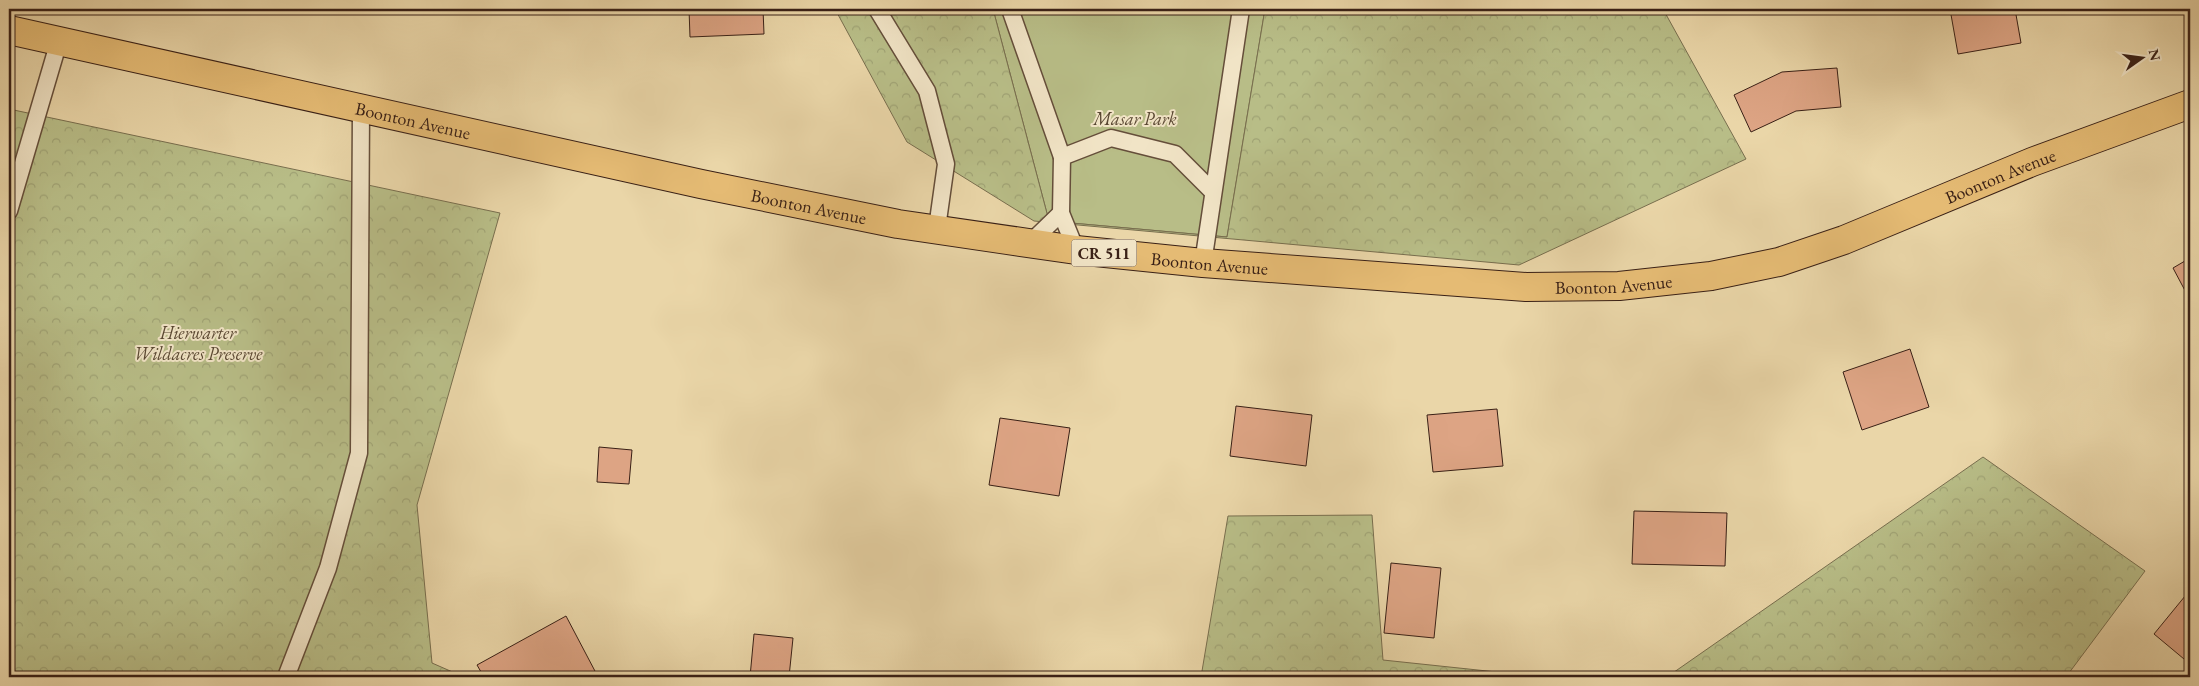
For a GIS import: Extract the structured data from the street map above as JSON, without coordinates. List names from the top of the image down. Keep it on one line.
{"streets":{"main road":["Boonton Avenue","CR 511"]},"parks":["Masar Park","Hierwarter Wildacres Preserve"],"north":"right"}
